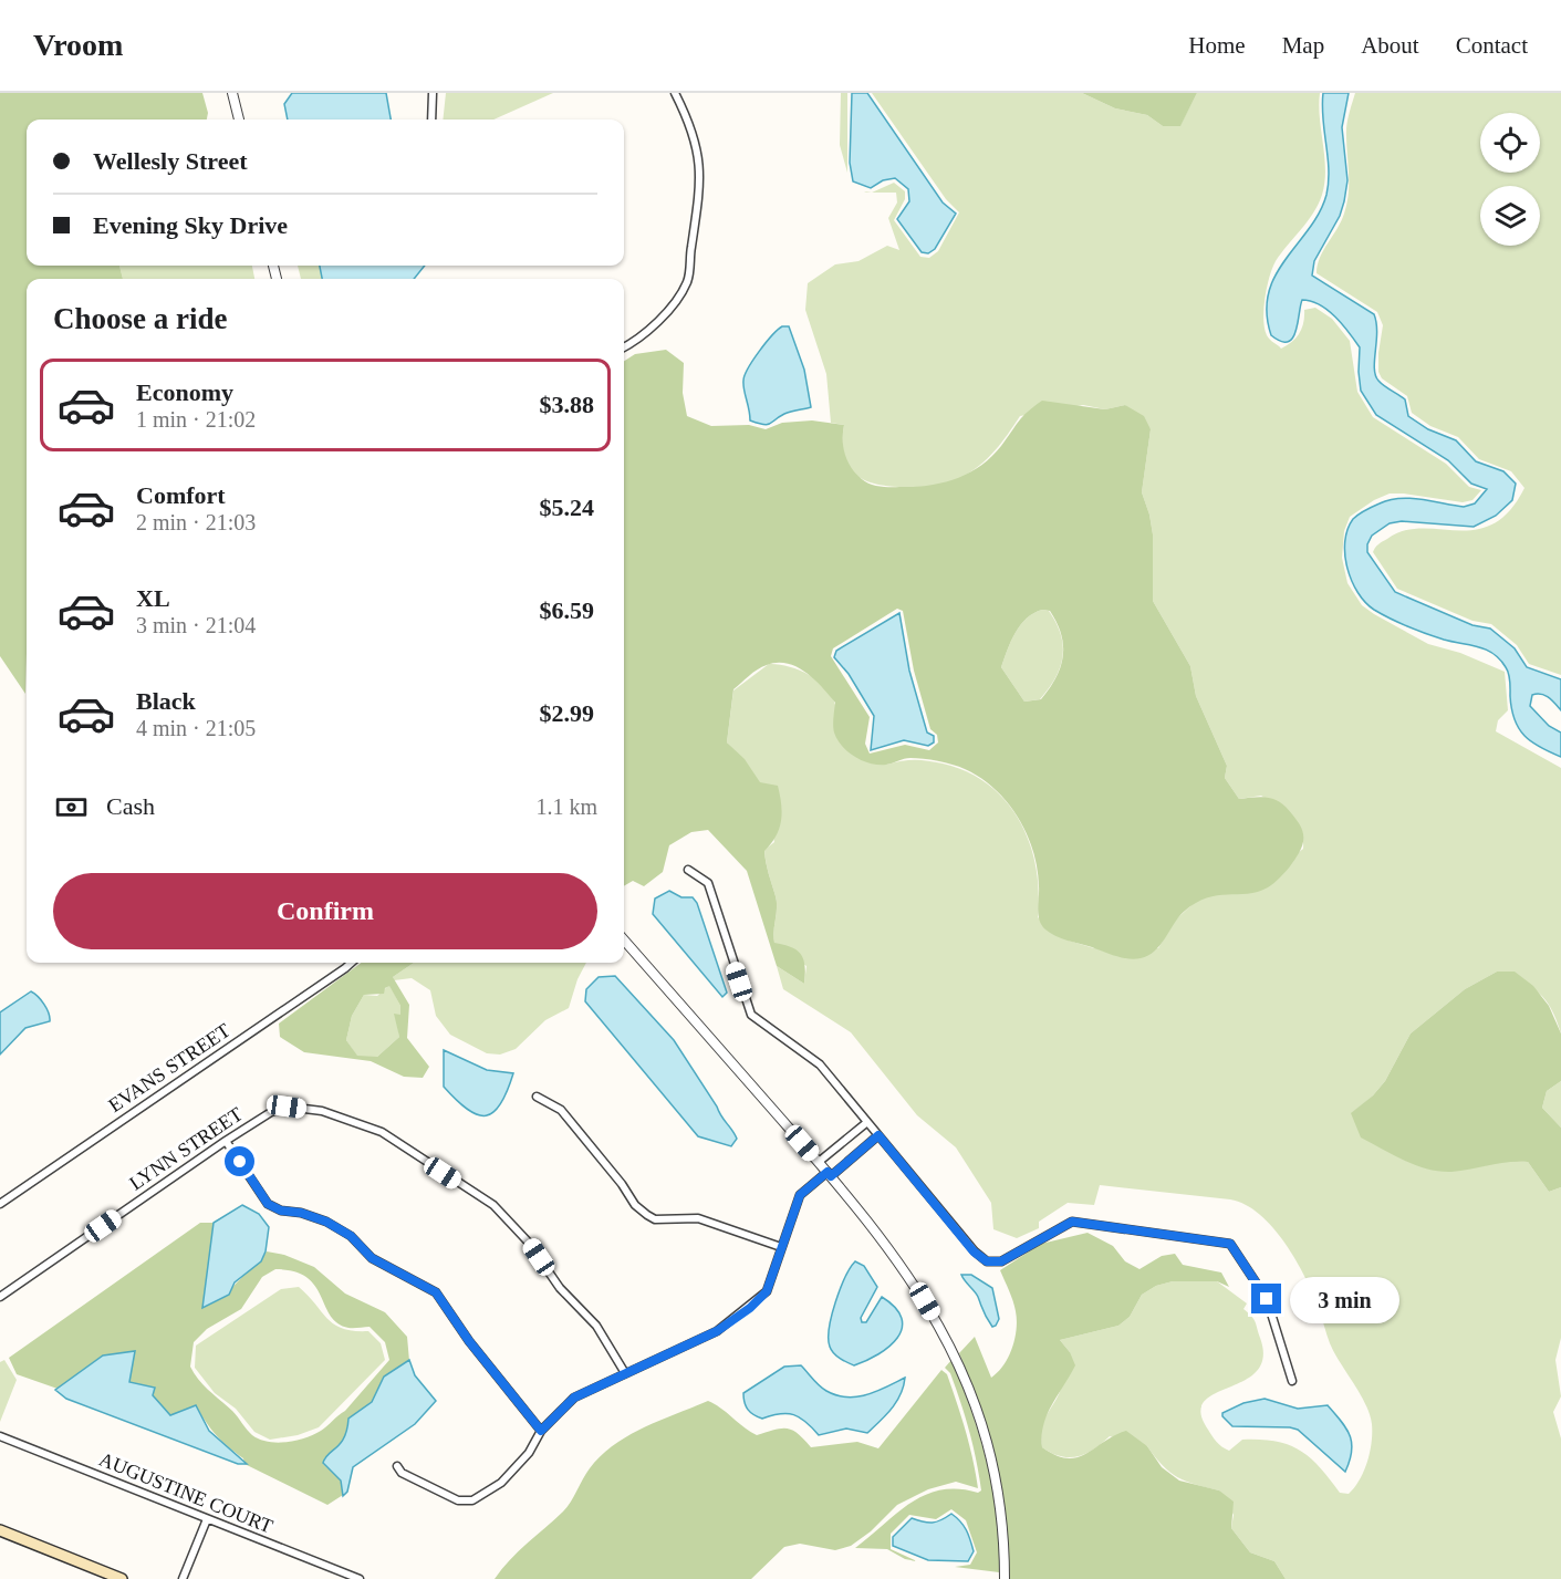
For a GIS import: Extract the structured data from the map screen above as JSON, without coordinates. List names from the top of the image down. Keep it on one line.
{"streets":{"street":["EVANS STREET","LYNN STREET","AUGUSTINE COURT"]},"page":{"header":"Vroom","nav":["Home","Map","About","Contact"],"banner":["Wellesly Street","Evening Sky Drive"],"heading":"Choose a ride","list":[{"name":"Economy","note":"1 min · 21:02","value":"$3.88"},{"name":"Comfort","note":"2 min · 21:03","value":"$5.24"},{"name":"XL","note":"3 min · 21:04","value":"$6.59"},{"name":"Black","note":"4 min · 21:05","value":"$2.99"}],"pay":["Cash","1.1 km"],"buttons":"Confirm","bubble":"3 min"}}
